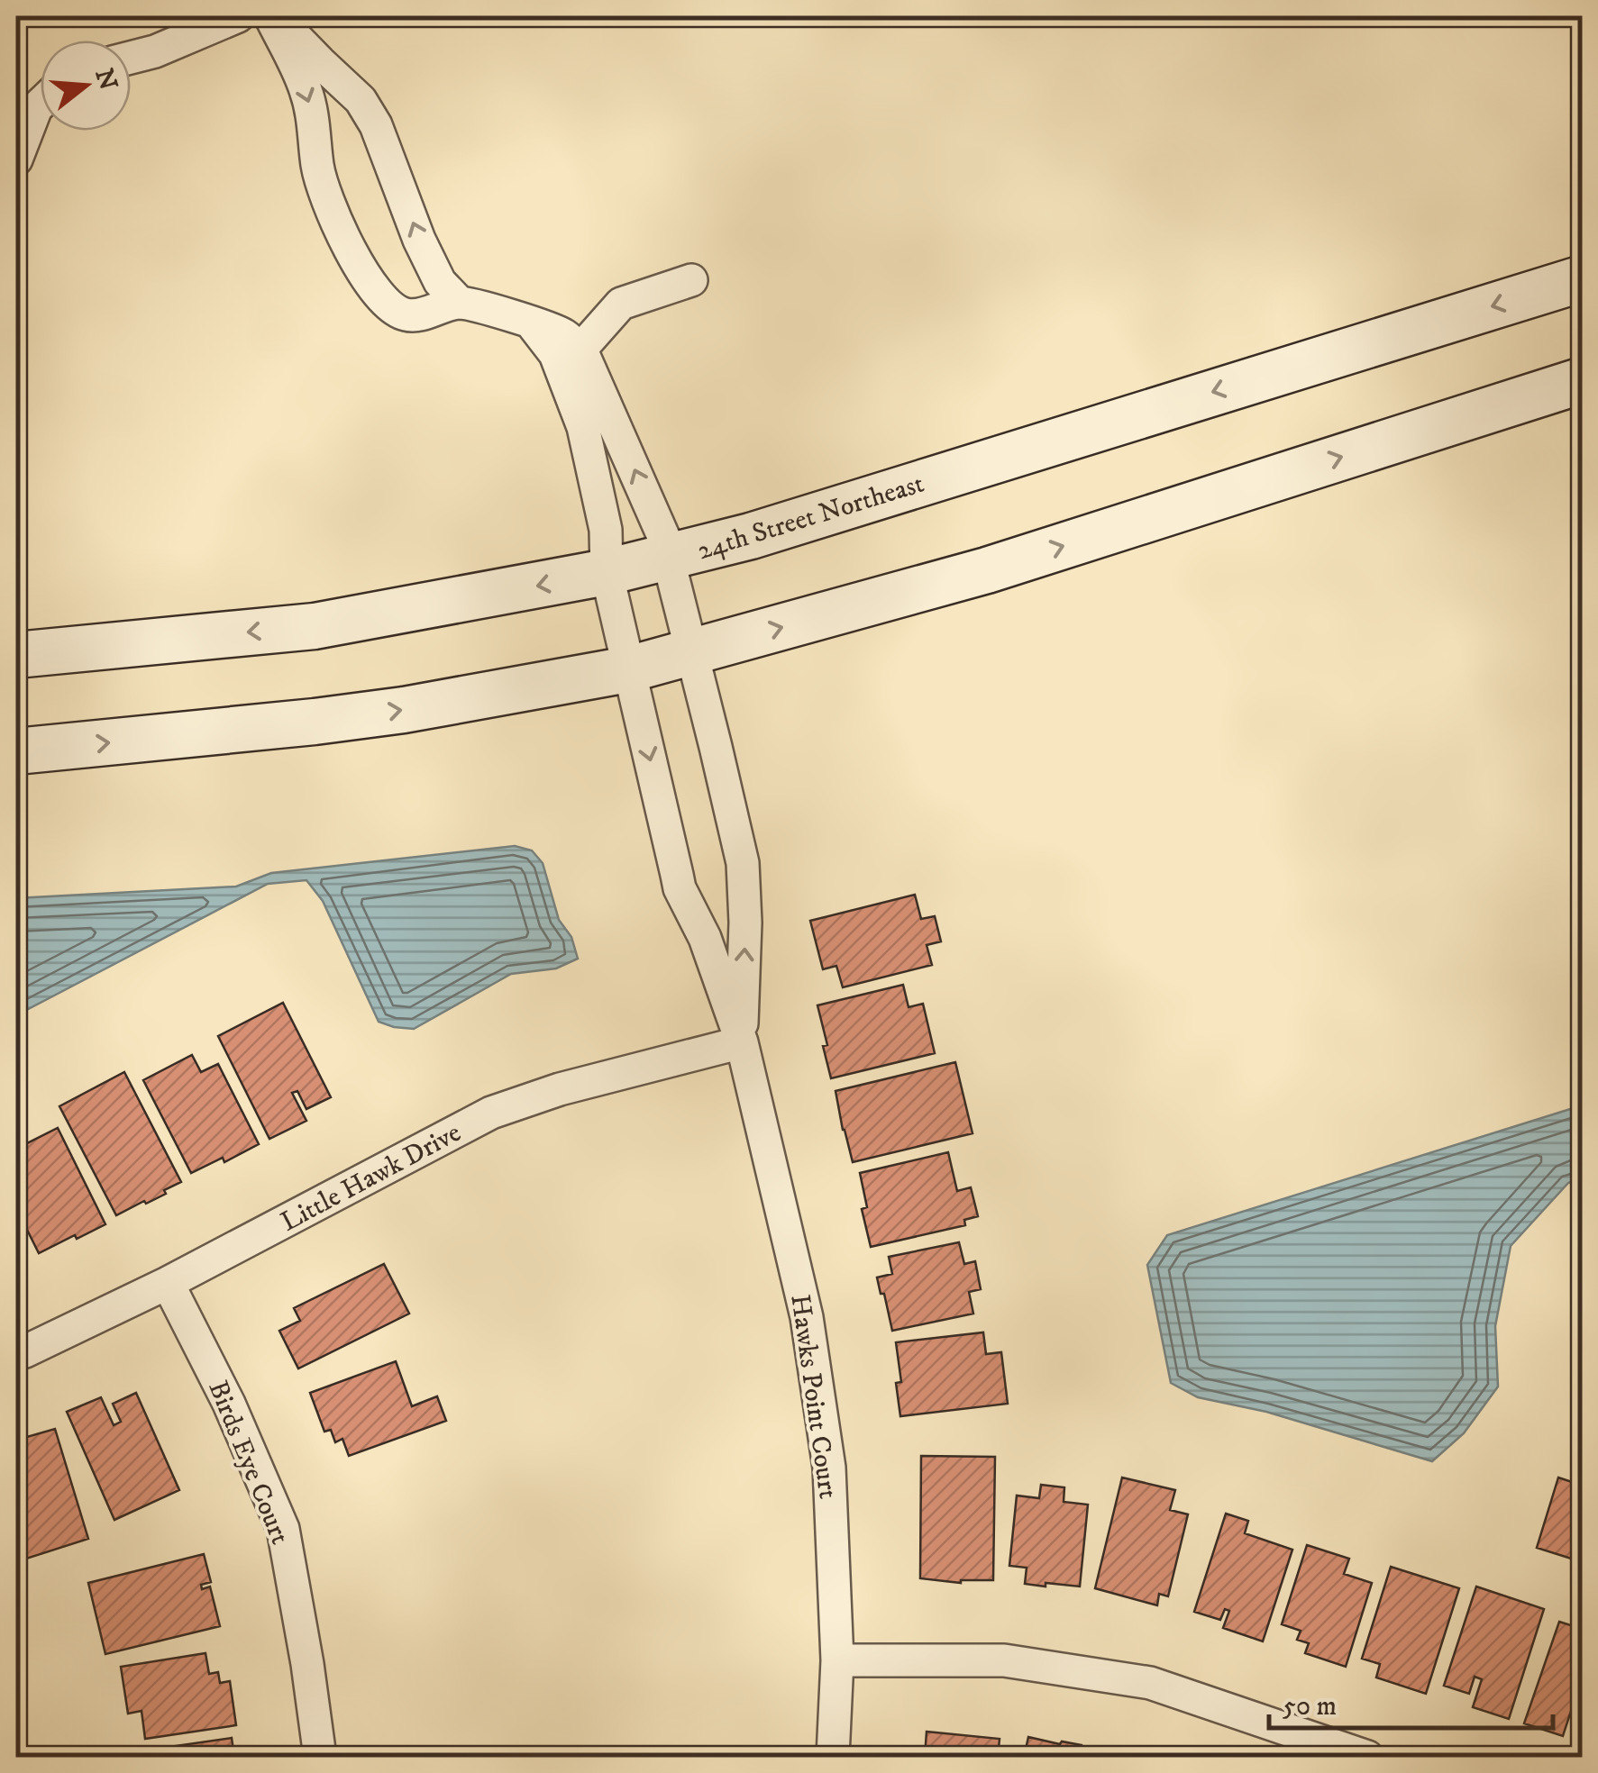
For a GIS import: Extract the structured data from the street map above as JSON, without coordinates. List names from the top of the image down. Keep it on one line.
{"streets":{"street":["24th Street Northeast","Little Hawk Drive","Hawks Point Court","Birds Eye Court"]},"crossings":[["24th Street Northeast","Hawks Point Court"],["Little Hawk Drive","Hawks Point Court"],["Little Hawk Drive","Birds Eye Court"]],"scale_bar":"50 m","north":"right"}
